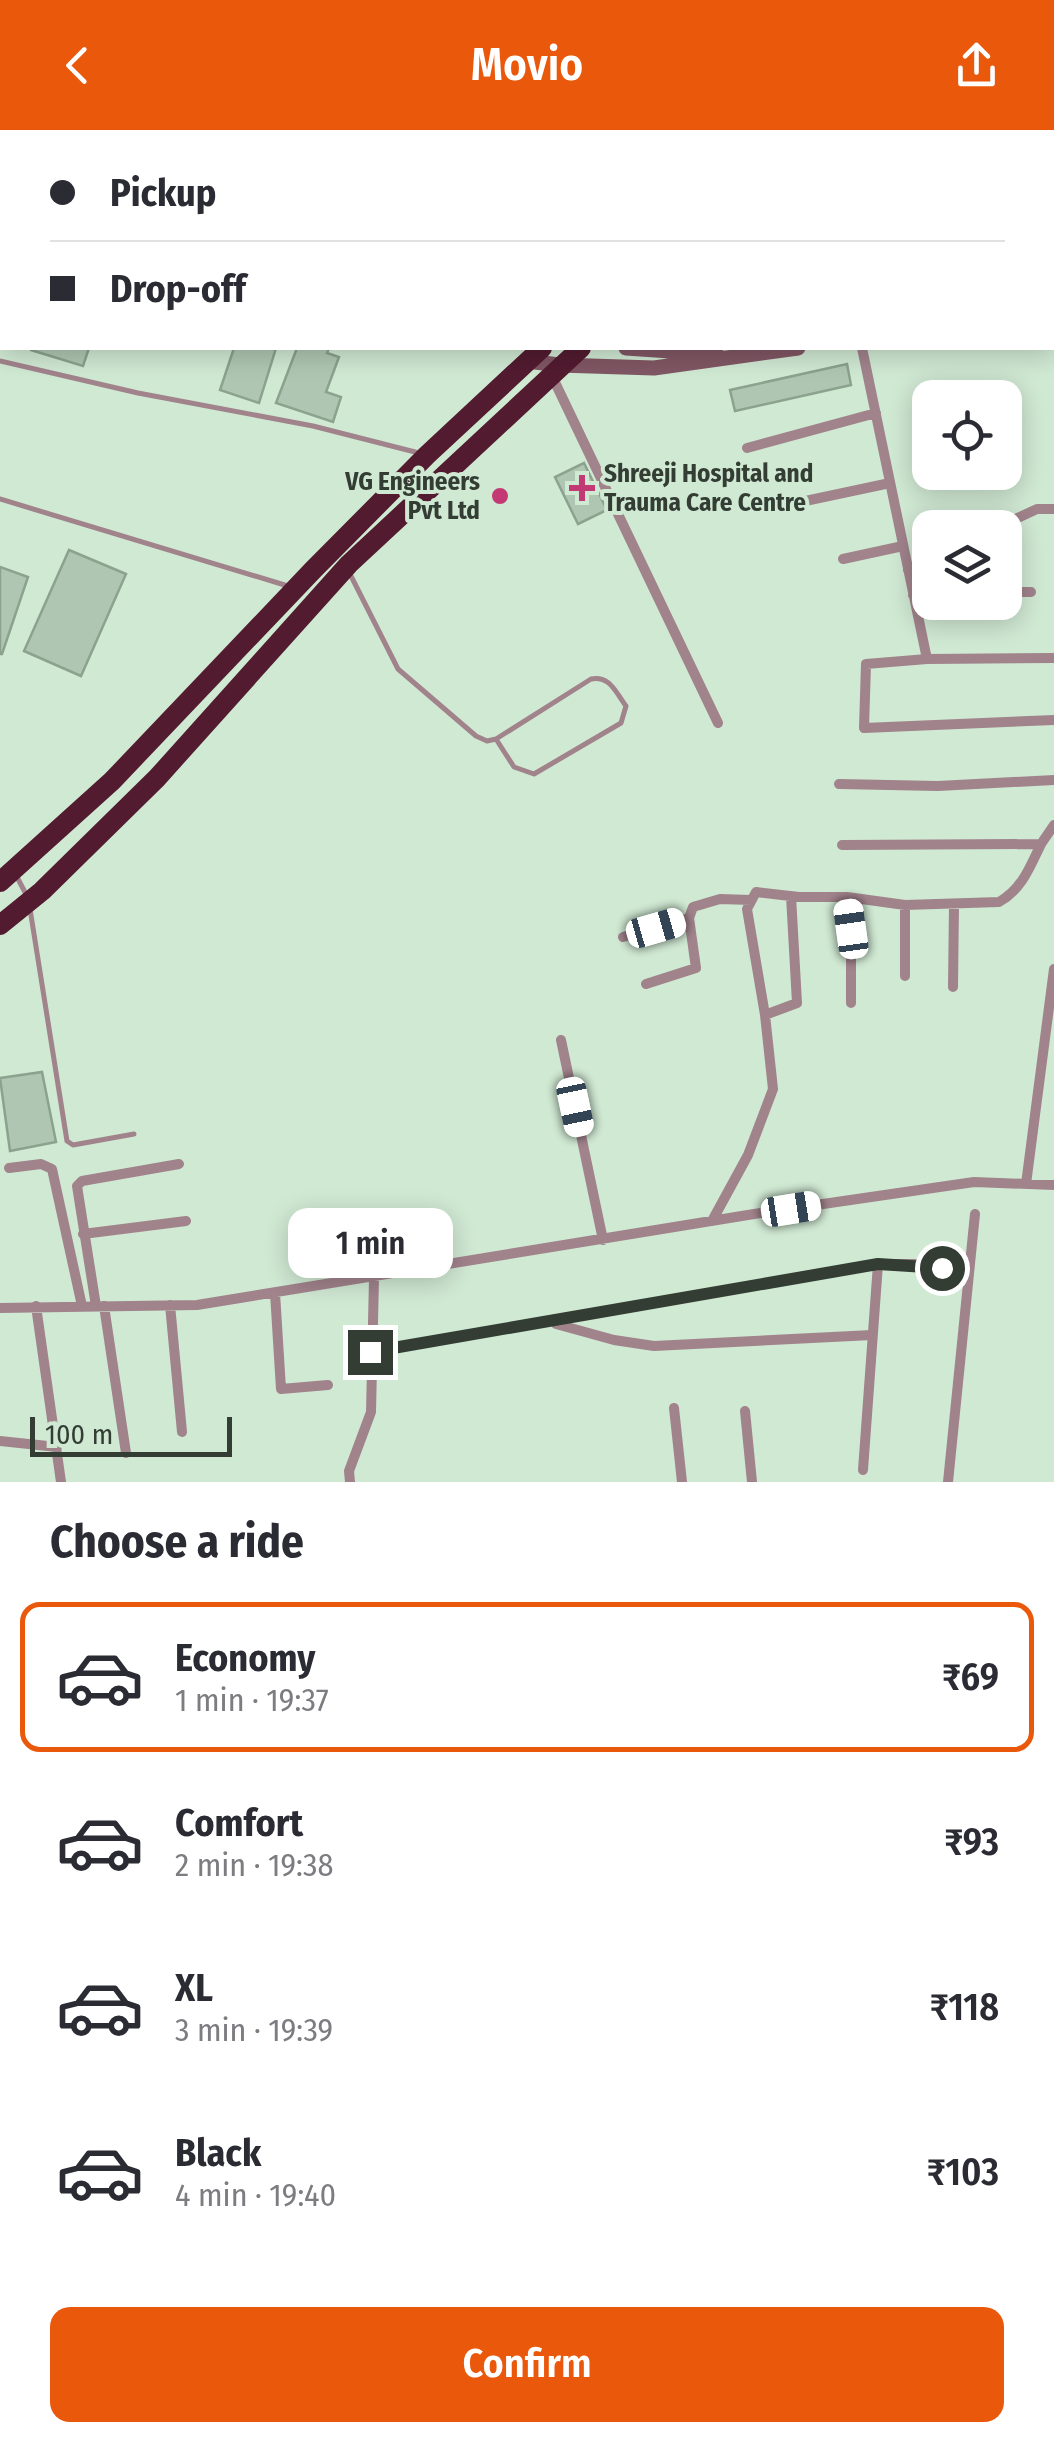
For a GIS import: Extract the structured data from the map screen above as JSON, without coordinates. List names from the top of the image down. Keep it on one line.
{"places":{"health":["Shreeji Hospital and Trauma Care Centre"],"other":["VG Engineers Pvt Ltd"]},"scale_bar":"100 m","page":{"header":"Movio","banner":["Pickup","Drop-off"],"bubble":"1 min","scale":"100 m","heading":"Choose a ride","list":[{"name":"Economy","note":"1 min · 19:37","value":"₹69"},{"name":"Comfort","note":"2 min · 19:38","value":"₹93"},{"name":"XL","note":"3 min · 19:39","value":"₹118"},{"name":"Black","note":"4 min · 19:40","value":"₹103"}],"buttons":"Confirm"}}
